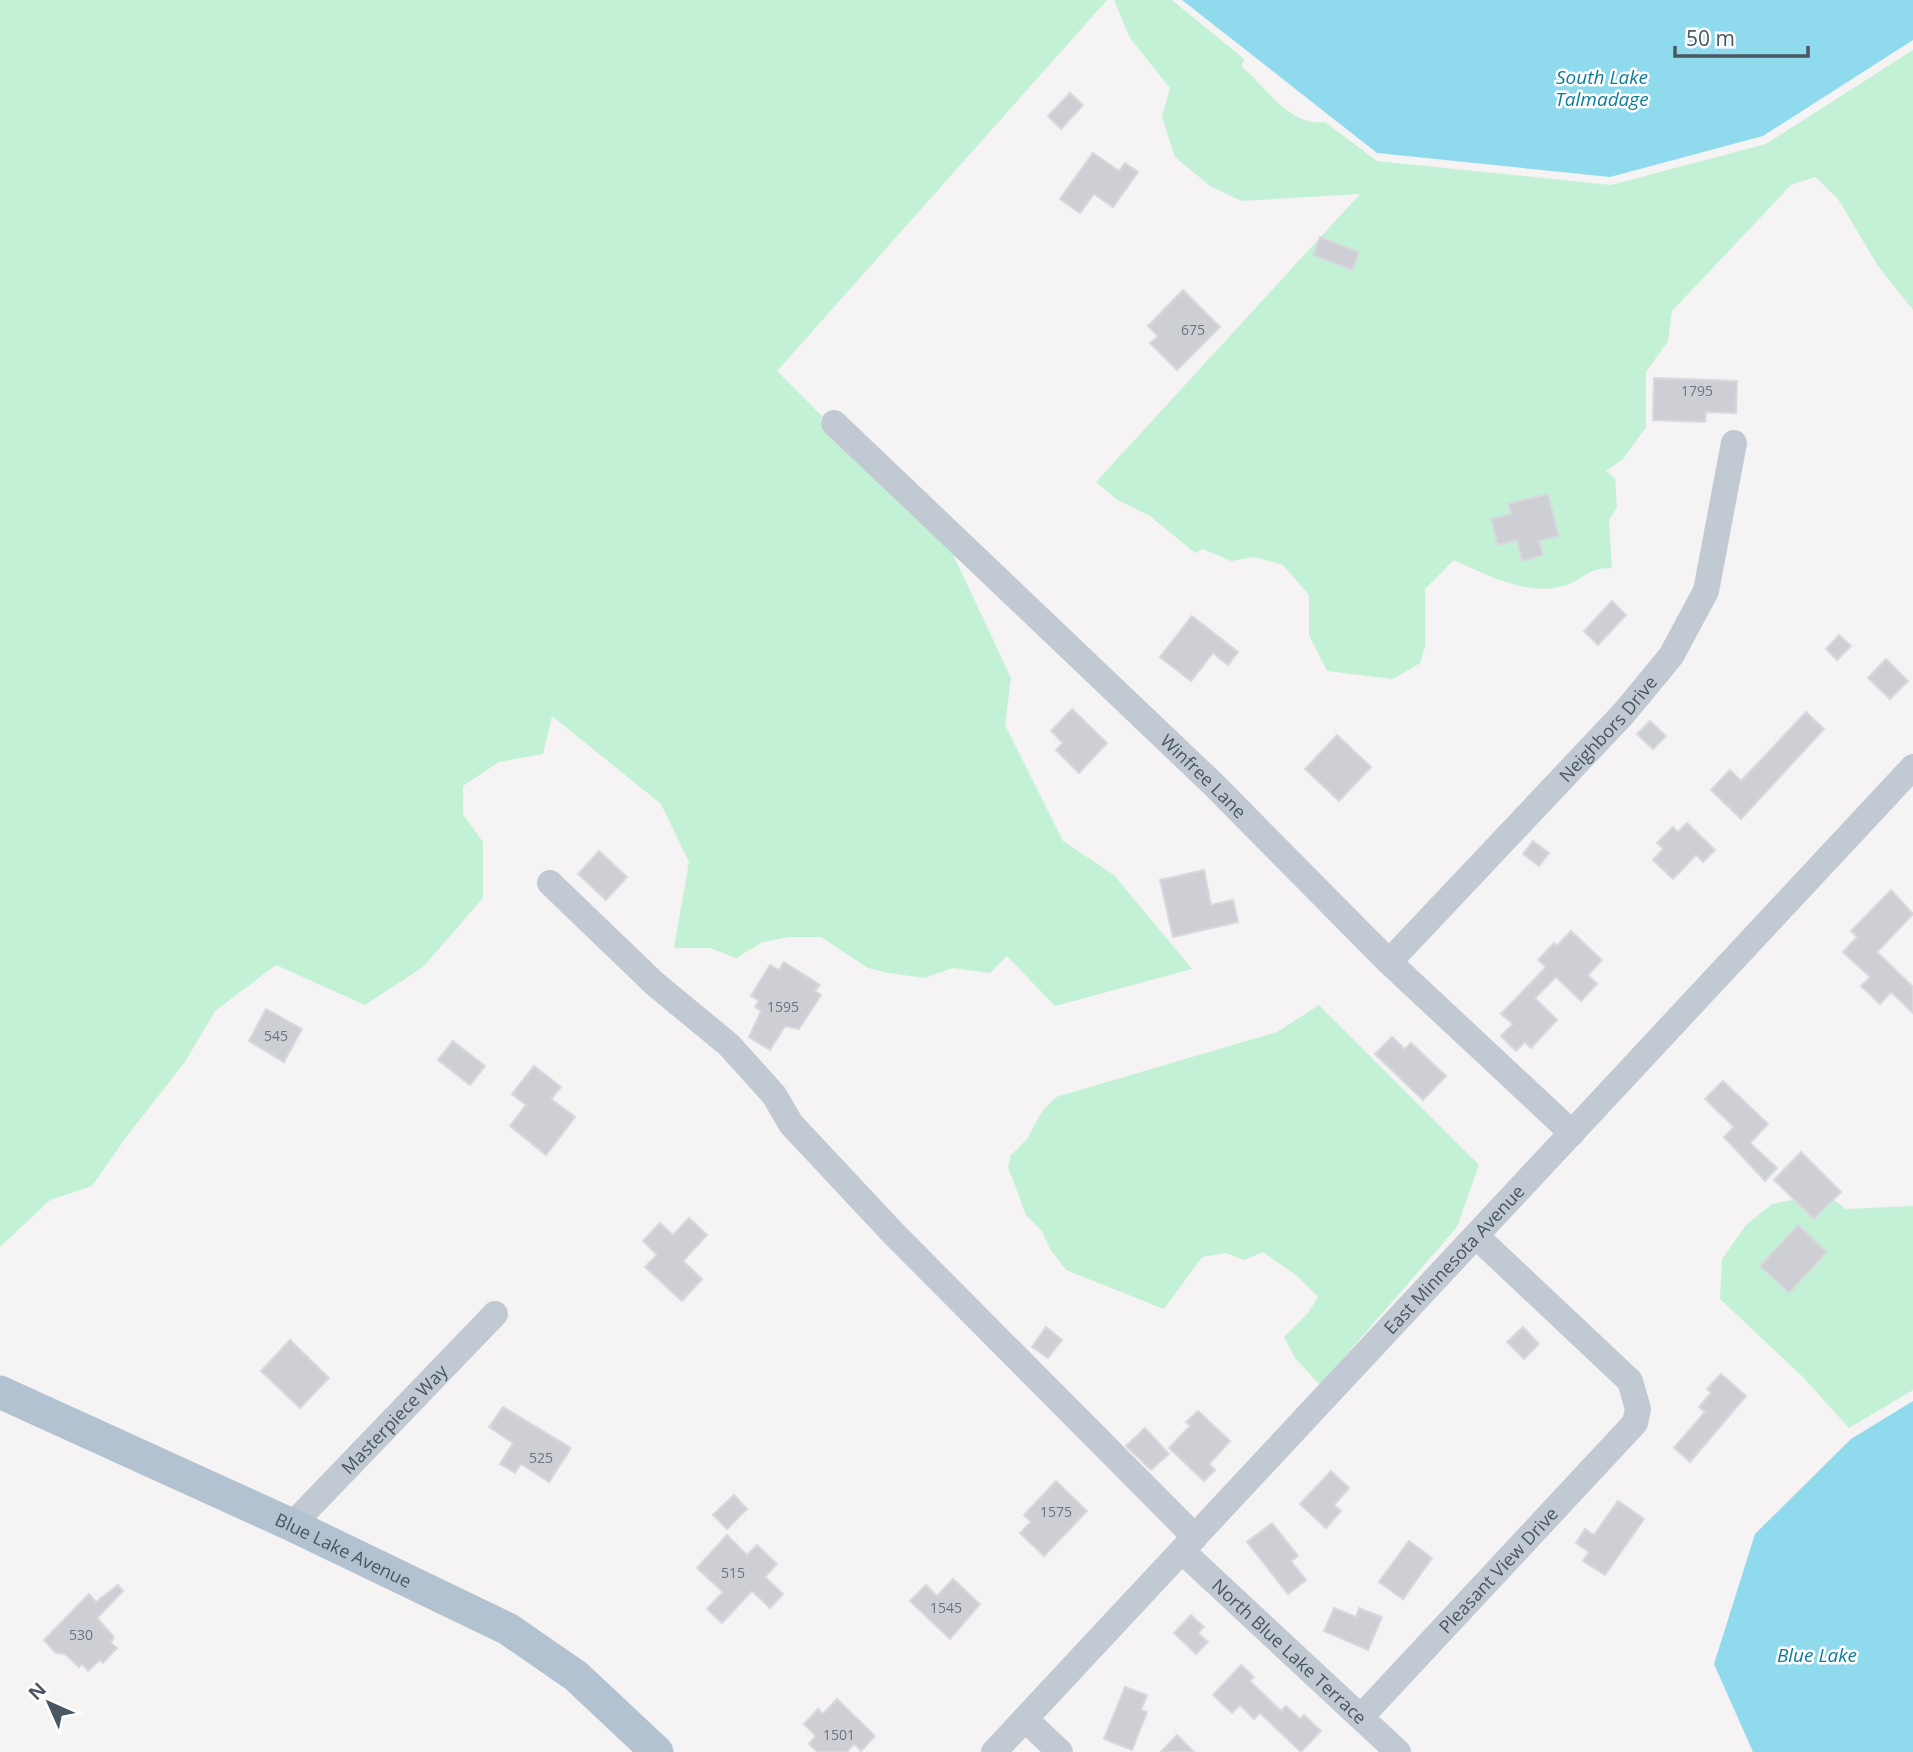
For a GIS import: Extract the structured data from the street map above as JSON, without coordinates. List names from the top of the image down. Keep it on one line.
{"streets":{"main road":["Blue Lake Avenue"],"street":["Neighbors Drive","Winfree Lane","East Minnesota Avenue","Masterpiece Way","Pleasant View Drive","North Blue Lake Terrace"]},"crossings":[["Neighbors Drive","Winfree Lane"],["Winfree Lane","East Minnesota Avenue"],["East Minnesota Avenue","Pleasant View Drive"],["East Minnesota Avenue","North Blue Lake Terrace"],["Masterpiece Way","Blue Lake Avenue"],["Pleasant View Drive","North Blue Lake Terrace"]],"water":["South Lake Talmadage","Blue Lake"],"house_numbers":["675","1795","1595","545","525","1575","515","1545","530","1501"],"scale_bar":"50 m","north":"top left"}
